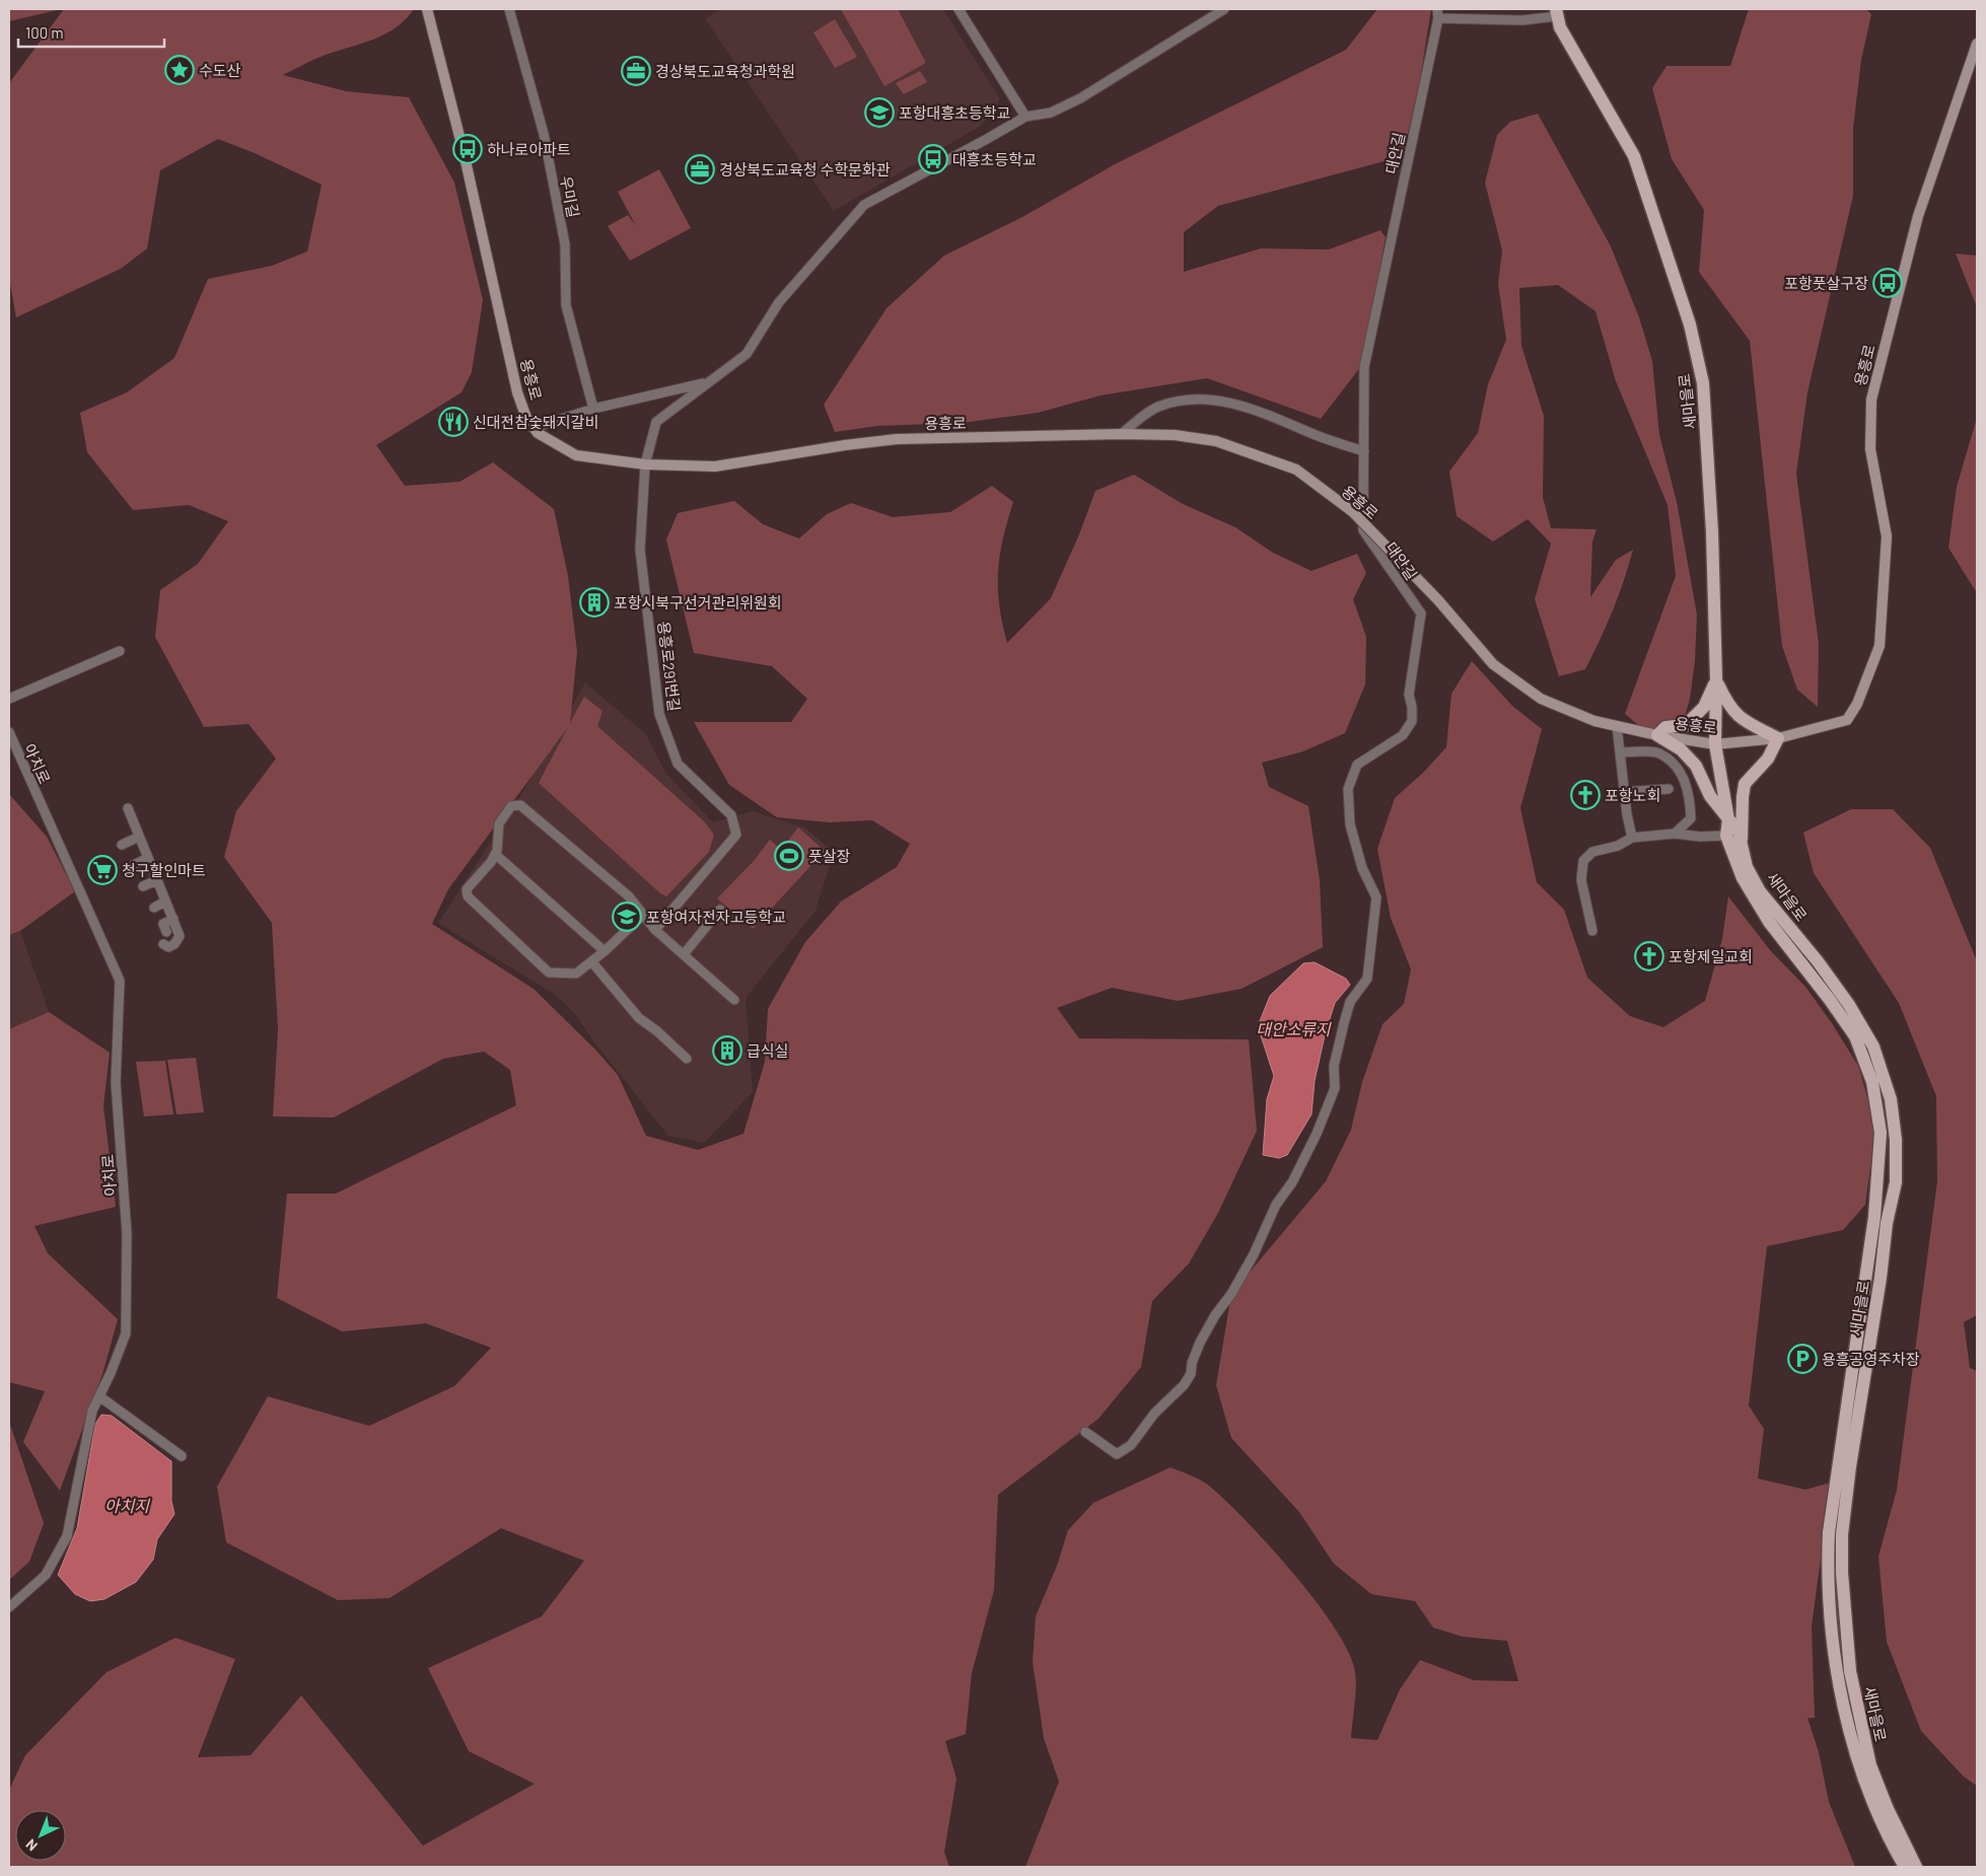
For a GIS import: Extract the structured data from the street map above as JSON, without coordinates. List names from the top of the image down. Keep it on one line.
{"streets":{"main road":["용흥로","새마을로"],"street":["대안길","우미길","용흥로291번길","아치로"]},"crossings":[["용흥로","새마을로"],["용흥로","용흥로291번길"]],"water":["대안소류지","아치지"],"places":{"place":["수도산"],"office":["경상북도교육청과학원","경상북도교육청 수학문화관"],"school or university":["포항대흥초등학교","포항여자전자고등학교"],"bus stop":["하나로아파트","대흥초등학교","포항풋살구장"],"restaurant":["신대전참숯돼지갈비"],"building":["포항시북구선거관리위원회","급식실"],"church":["포항노회","포항제일교회"],"sports":["풋살장"],"supermarket":["청구할인마트"],"parking":["용흥공영주차장"]},"scale_bar":"100 m","north":"bottom left"}
